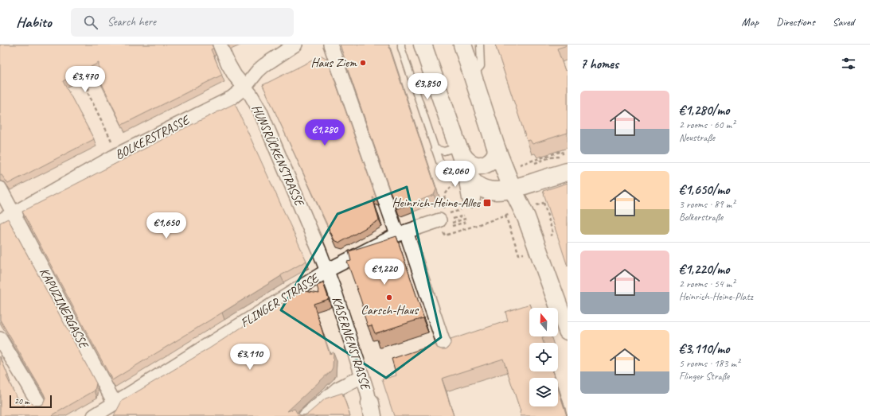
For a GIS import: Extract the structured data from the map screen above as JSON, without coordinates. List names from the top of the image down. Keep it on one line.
{"streets":{"street":["BOLKERSTRASSE","HUNSRÜCKENSTRASSE","FLINGER STRASSE","KAPUZINERGASSE","KASERNENSTRASSE"]},"crossings":[["BOLKERSTRASSE","HUNSRÜCKENSTRASSE"],["BOLKERSTRASSE","KAPUZINERGASSE"],["HUNSRÜCKENSTRASSE","FLINGER STRASSE"],["HUNSRÜCKENSTRASSE","KASERNENSTRASSE"],["FLINGER STRASSE","KAPUZINERGASSE"],["FLINGER STRASSE","KASERNENSTRASSE"]],"places":{"other":["Haus Ziem","Carsch-Haus"],"transit":["Heinrich-Heine-Allee"]},"scale_bar":"20 m","north":"top","page":{"header":"Habito","search":"Search here","nav":["Map","Directions","Saved"],"heading":"7 homes","price":["€3,470","€3,850","€1,280","€2,060","€1,650","€1,220","€3,110"],"list":[{"name":"€1,280/mo","note":"2 rooms · 60 m² · Neustraße"},{"name":"€1,650/mo","note":"3 rooms · 89 m² · Bolkerstraße"},{"name":"€1,220/mo","note":"2 rooms · 54 m² · Heinrich-Heine-Platz"},{"name":"€3,110/mo","note":"5 rooms · 183 m² · Flinger Straße"}],"scale":"20 m"}}
